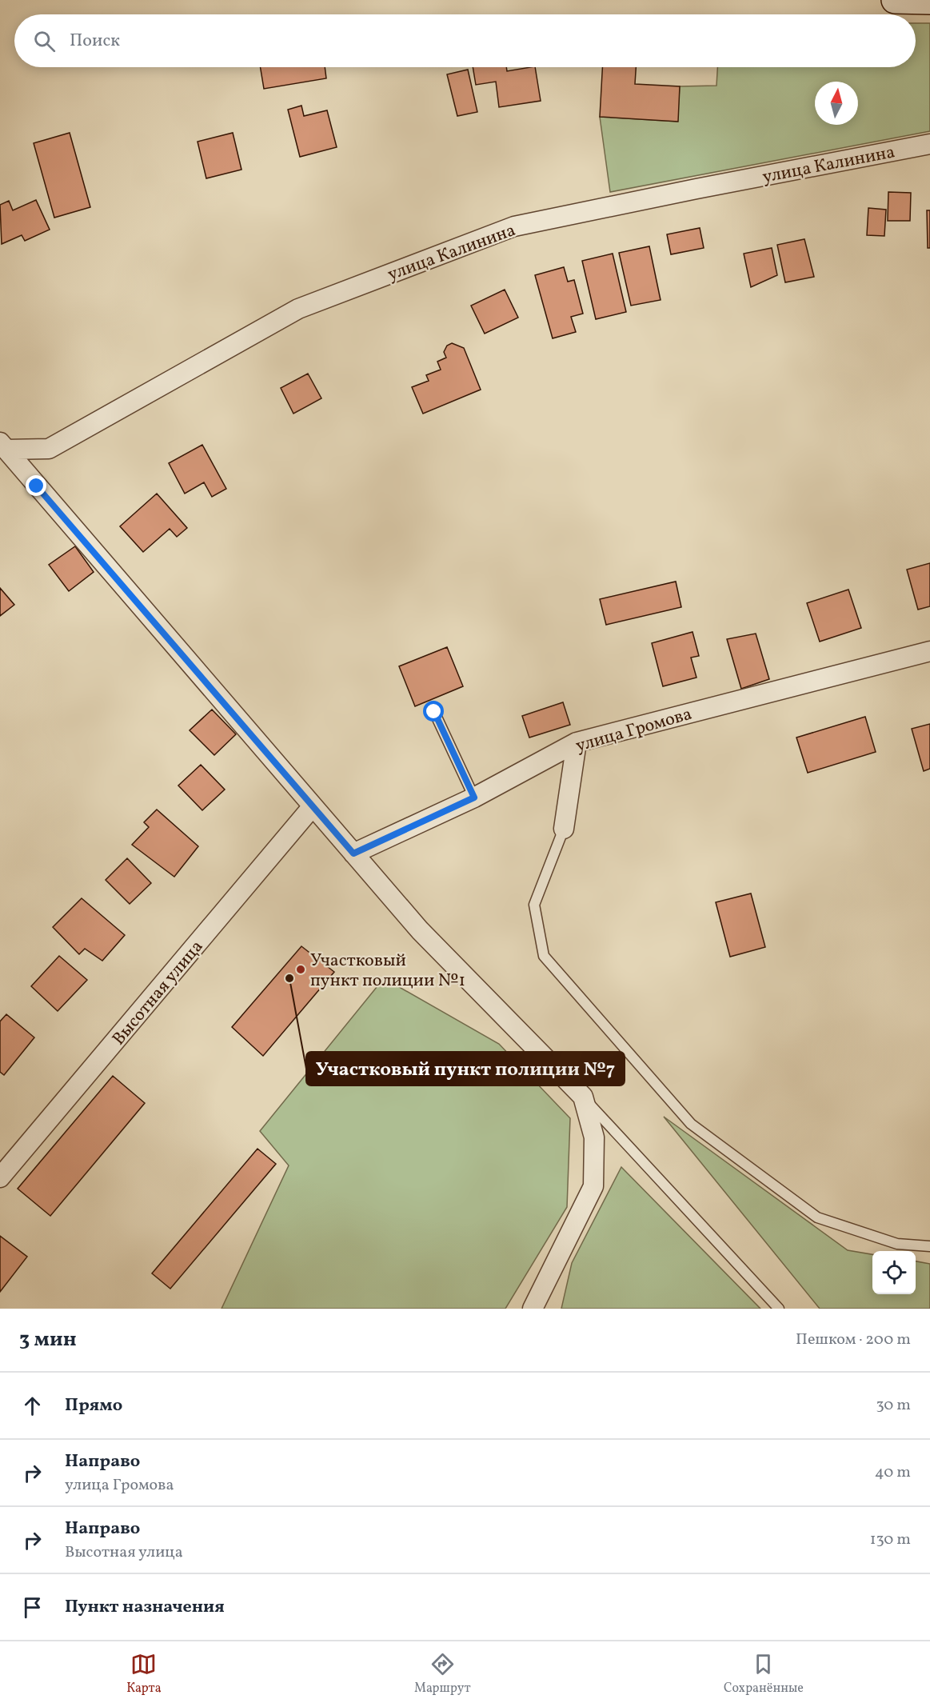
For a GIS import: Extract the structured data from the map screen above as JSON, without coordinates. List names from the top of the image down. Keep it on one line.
{"streets":{"street":["улица Калинина","улица Громова","Высотная улица"]},"places":["Участковый пункт полиции №1","Участковый пункт полиции №7"],"north":"top","page":{"search":"Поиск","heading":["3 мин","Пешком · 200 m"],"list":[["Прямо","30 m"],["Направо","улица Громова","40 m"],["Направо","Высотная улица","130 m"],"Пункт назначения"],"nav":["Карта","Маршрут","Сохранённые"]}}
